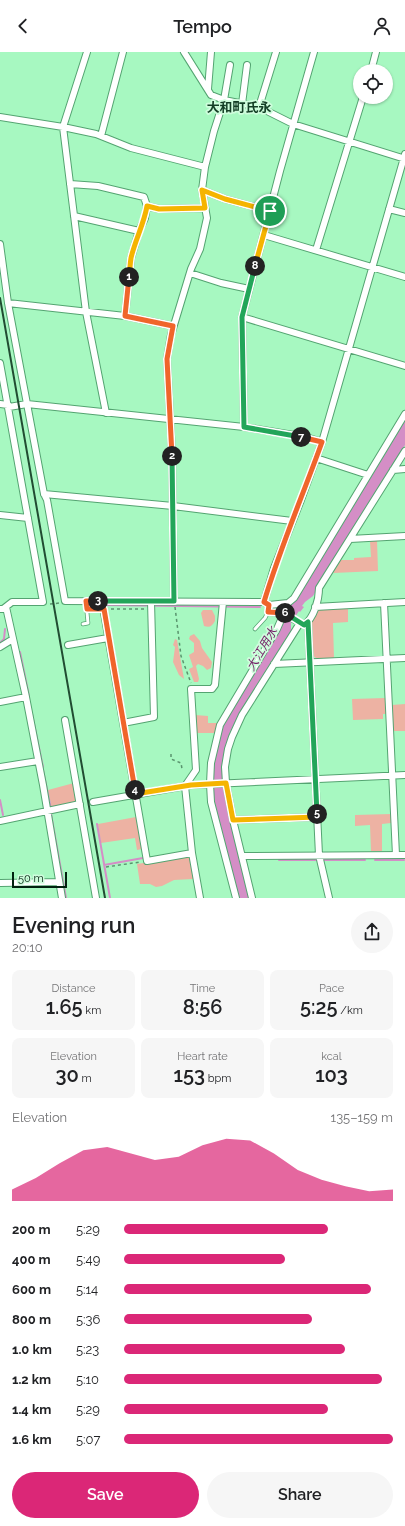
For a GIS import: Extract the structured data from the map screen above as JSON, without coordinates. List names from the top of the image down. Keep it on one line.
{"districts":["大和町氏永"],"water":["大江用水"],"scale_bar":"50 m","page":{"header":"Tempo","pins":["8","1","7","2","3","6","4","5"],"scale":"50 m","heading":["Evening run","20:10"],"stats":[["Distance","1.65 km"],["Time","8:56"],["Pace","5:25 /km"],["Elevation","30 m"],["Heart rate","153 bpm"],["kcal","103"]],"chart":["Elevation","135–159 m"],"list":[{"name":"200 m","note":"5:29"},{"name":"400 m","note":"5:49"},{"name":"600 m","note":"5:14"},{"name":"800 m","note":"5:36"},{"name":"1.0 km","note":"5:23"},{"name":"1.2 km","note":"5:10"},{"name":"1.4 km","note":"5:29"},{"name":"1.6 km","note":"5:07"}],"buttons":["Save","Share"]}}
